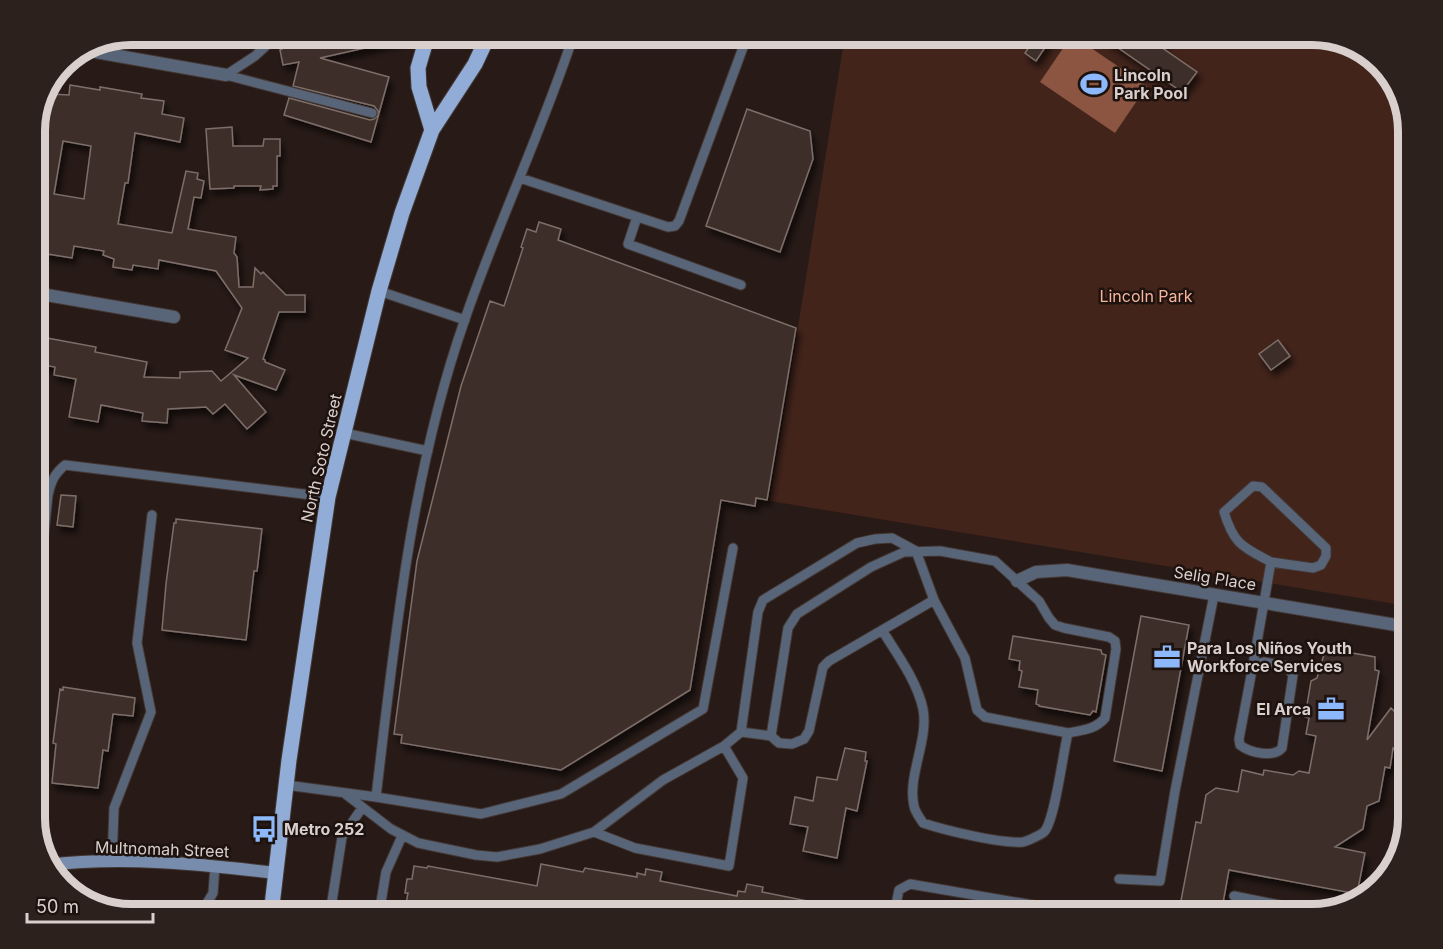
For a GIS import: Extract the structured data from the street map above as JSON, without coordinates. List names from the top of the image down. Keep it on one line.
{"streets":{"main road":["North Soto Street"],"street":["Selig Place","Multnomah Street"]},"crossings":[["North Soto Street","Multnomah Street"]],"parks":["Lincoln Park"],"places":{"sports":["Lincoln Park Pool"],"office":["Para Los Niños Youth Workforce Services","El Arca"],"bus stop":["Metro 252"]},"scale_bar":"50 m"}
